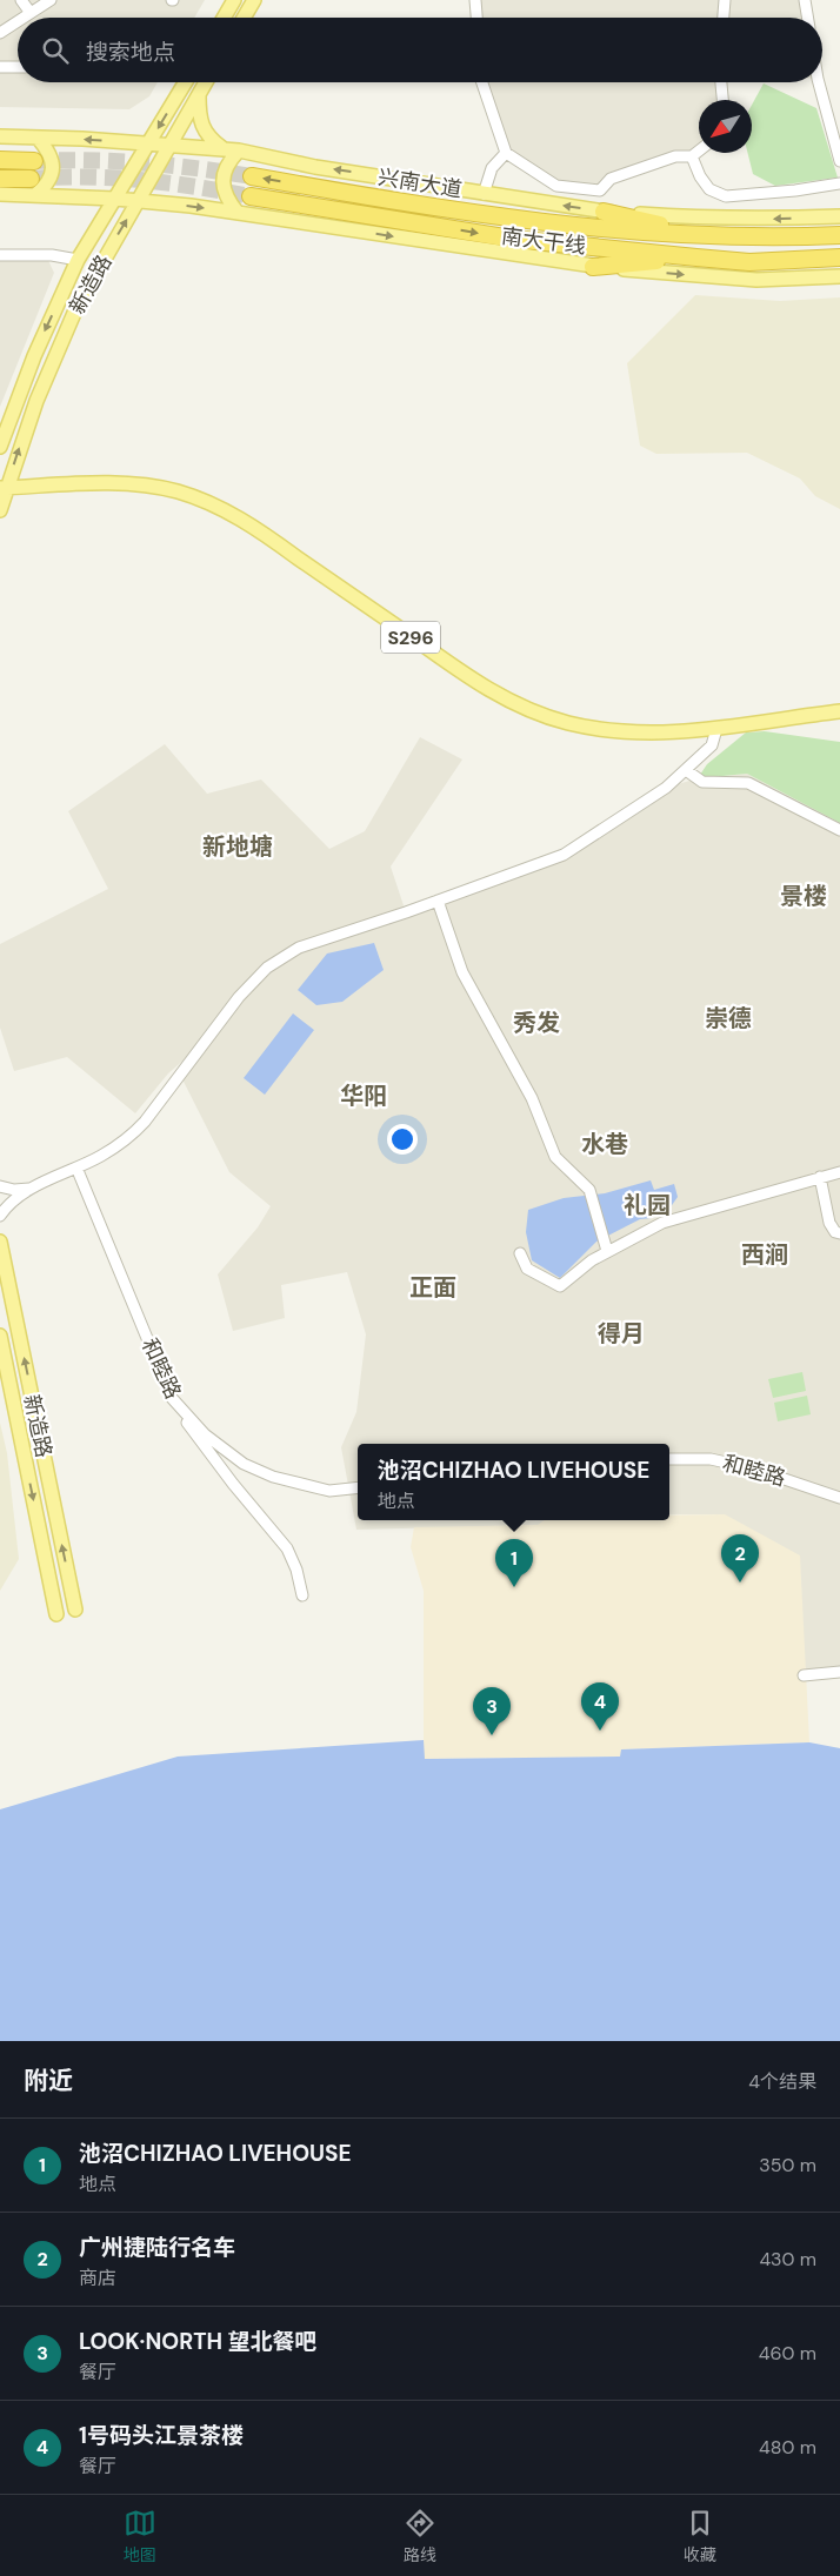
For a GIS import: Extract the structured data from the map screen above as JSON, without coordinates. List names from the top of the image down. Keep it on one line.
{"streets":{"highway":["南大干线"],"main road":["兴南大道","新造路","S296"],"street":["和睦路"]},"crossings":[["兴南大道","新造路"],["新造路","S296"]],"districts":["新地塘","景楼","崇德","秀发","华阳","水巷","礼园","西涧","正面","得月"],"north":"bottom left","page":{"search":"搜索地点","popup":["池沼CHIZHAO LIVEHOUSE","地点"],"pins":["2","1","4","3"],"heading":["附近","4个结果"],"list":[{"mark":"1","name":"池沼CHIZHAO LIVEHOUSE","note":"地点","value":"350 m"},{"mark":"2","name":"广州捷陆行名车","note":"商店","value":"430 m"},{"mark":"3","name":"LOOK·NORTH 望北餐吧","note":"餐厅","value":"460 m"},{"mark":"4","name":"1号码头江景茶楼","note":"餐厅","value":"480 m"}],"nav":["地图","路线","收藏"]}}
